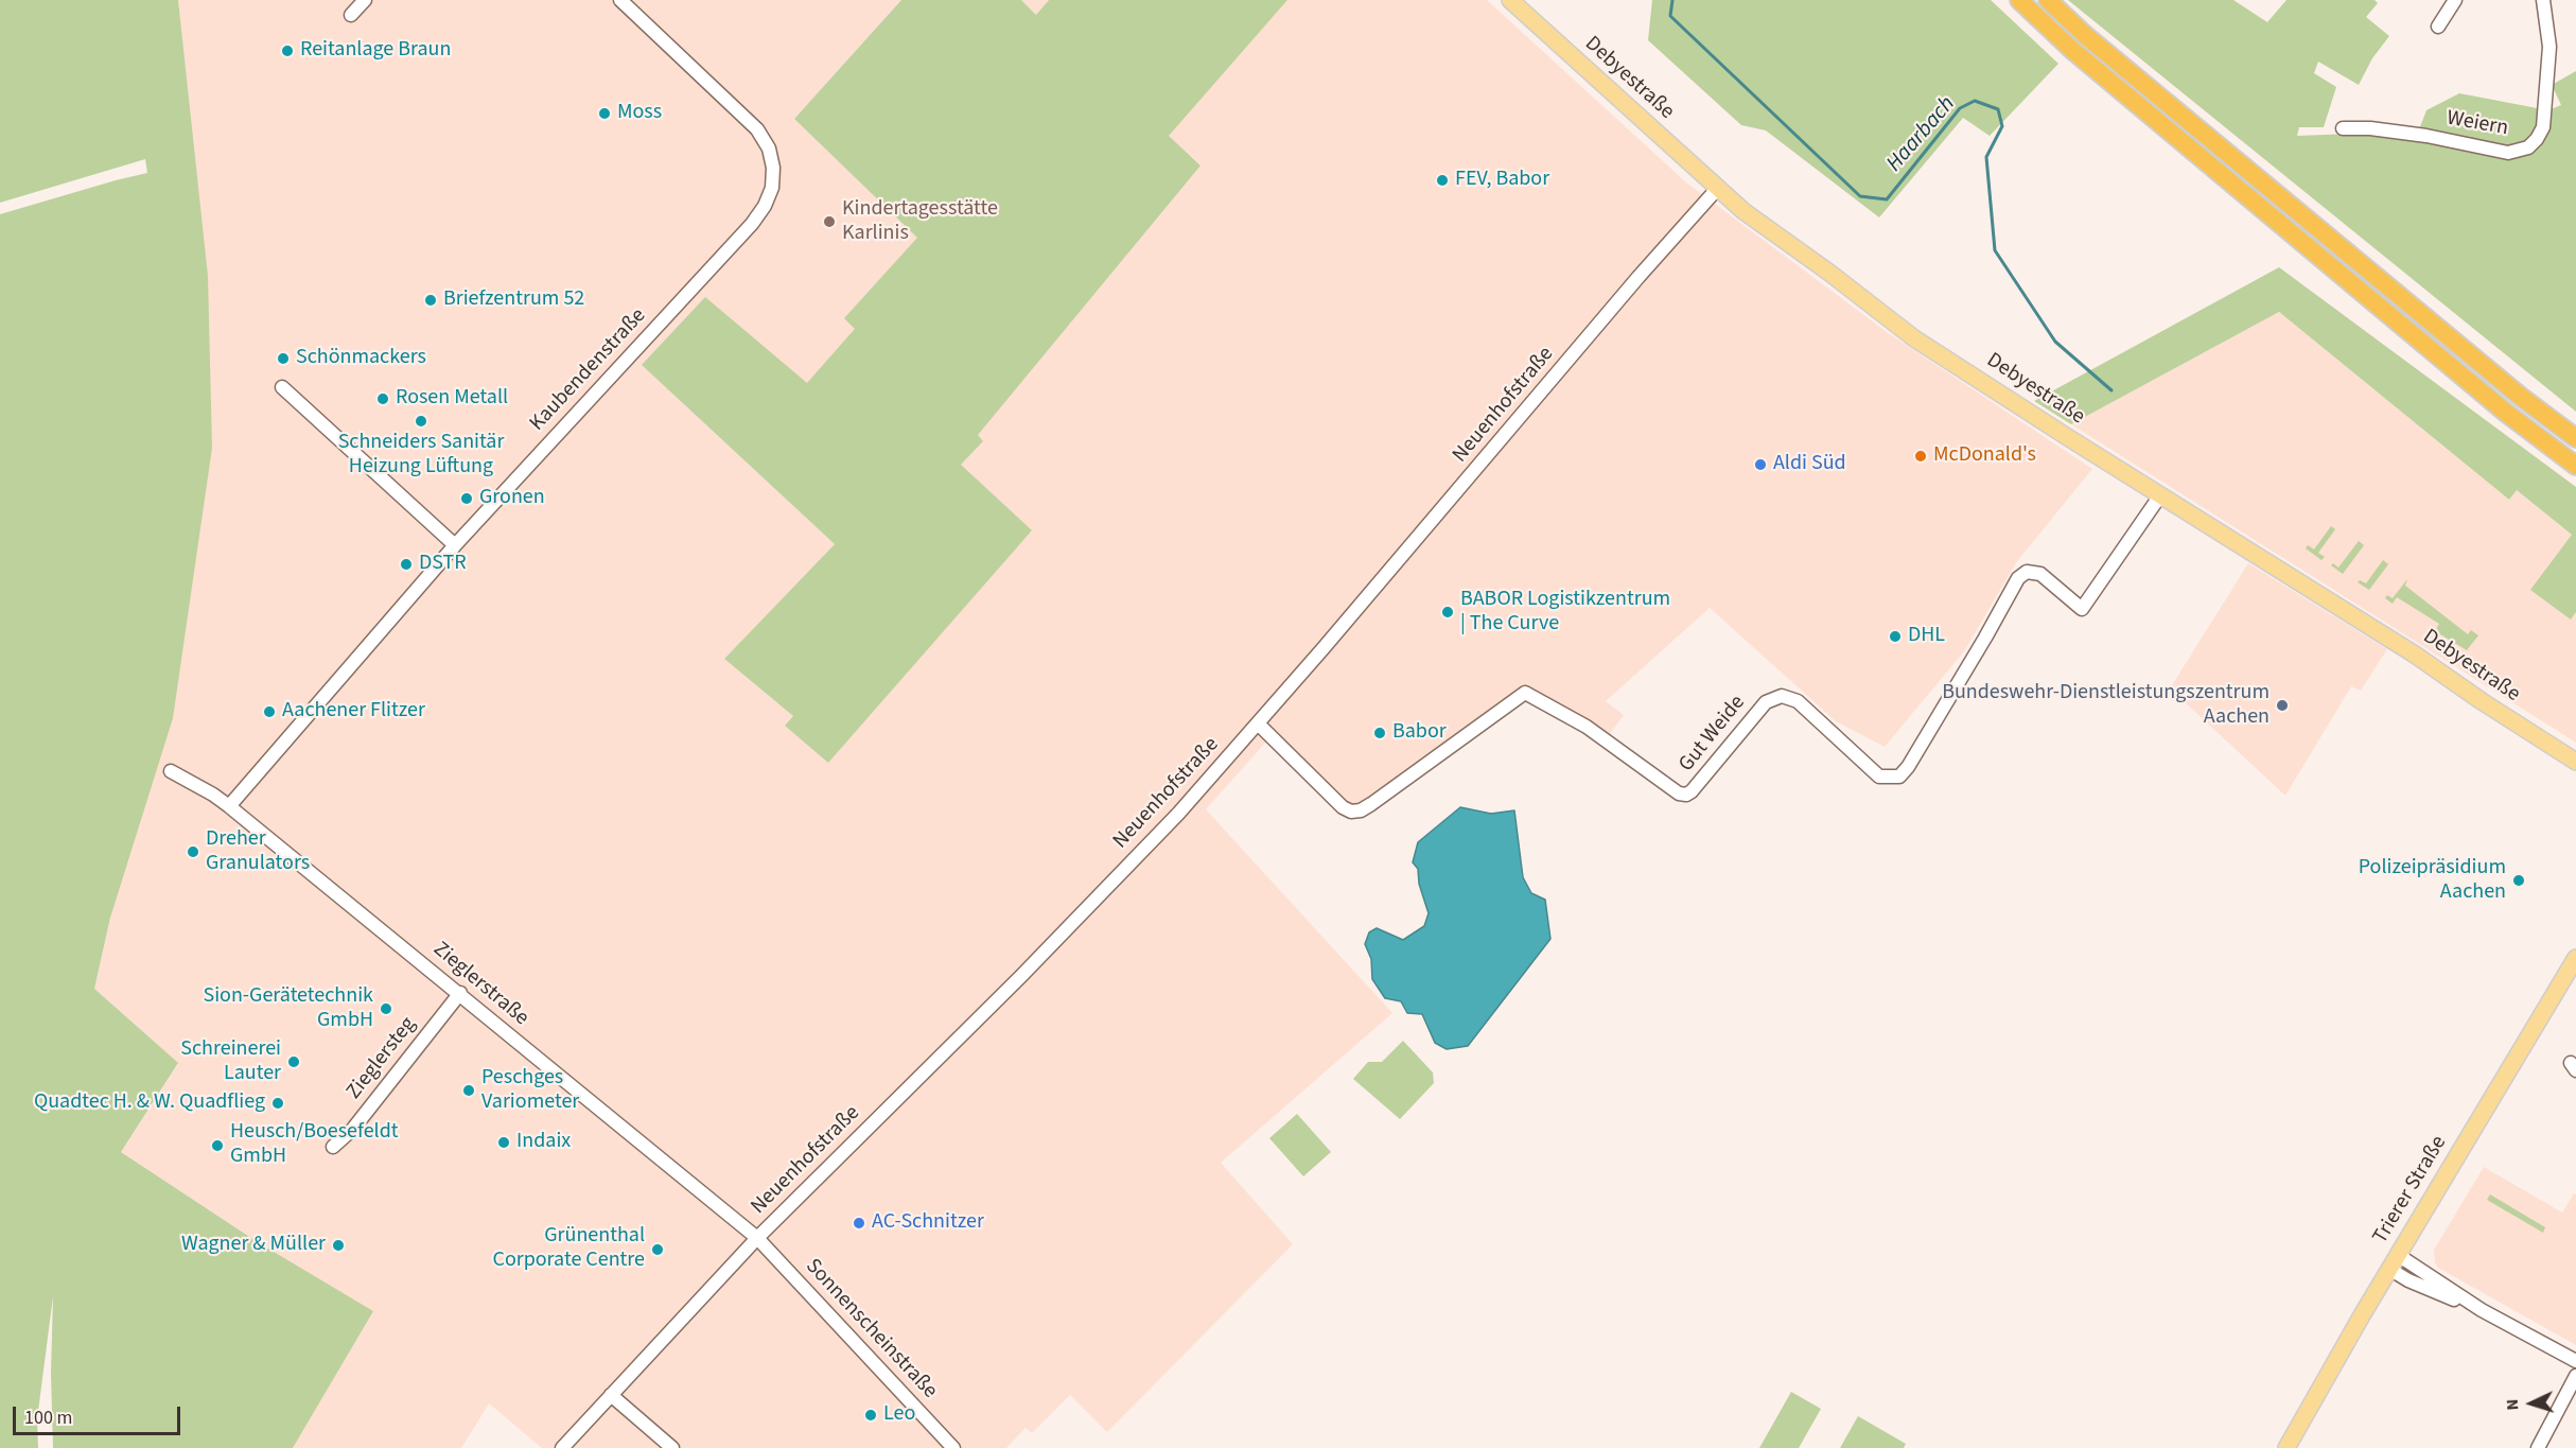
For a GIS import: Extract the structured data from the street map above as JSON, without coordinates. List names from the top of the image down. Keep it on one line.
{"streets":{"main road":["Debyestraße","Trierer Straße"],"street":["Weiern","Kaubendenstraße","Neuenhofstraße","Gut Weide","Zieglerstraße","Zieglersteg","Sonnenscheinstraße"]},"crossings":[["Debyestraße","Neuenhofstraße"],["Debyestraße","Gut Weide"],["Kaubendenstraße","Zieglerstraße"],["Neuenhofstraße","Gut Weide"],["Neuenhofstraße","Zieglerstraße"],["Neuenhofstraße","Sonnenscheinstraße"],["Zieglerstraße","Zieglersteg"],["Zieglerstraße","Sonnenscheinstraße"]],"water":["Haarbach"],"places":["Reitanlage Braun","Moss","FEV, Babor","Kindertagesstätte Karlinis","Briefzentrum 52","Schönmackers","Rosen Metall","Schneiders Sanitär Heizung Lüftung","McDonald's","Aldi Süd","Gronen","DSTR","BABOR Logistikzentrum | The Curve","DHL","Bundeswehr-Dienstleistungszentrum Aachen","Aachener Flitzer","Babor","Dreher Granulators","Polizeipräsidium Aachen","Sion-Gerätetechnik GmbH","Schreinerei Lauter","Peschges Variometer","Quadtec H. & W. Quadflieg","Indaix","Heusch/Boesefeldt GmbH","AC-Schnitzer","Wagner & Müller","Grünenthal Corporate Centre","Leo"],"scale_bar":"100 m","north":"left"}
